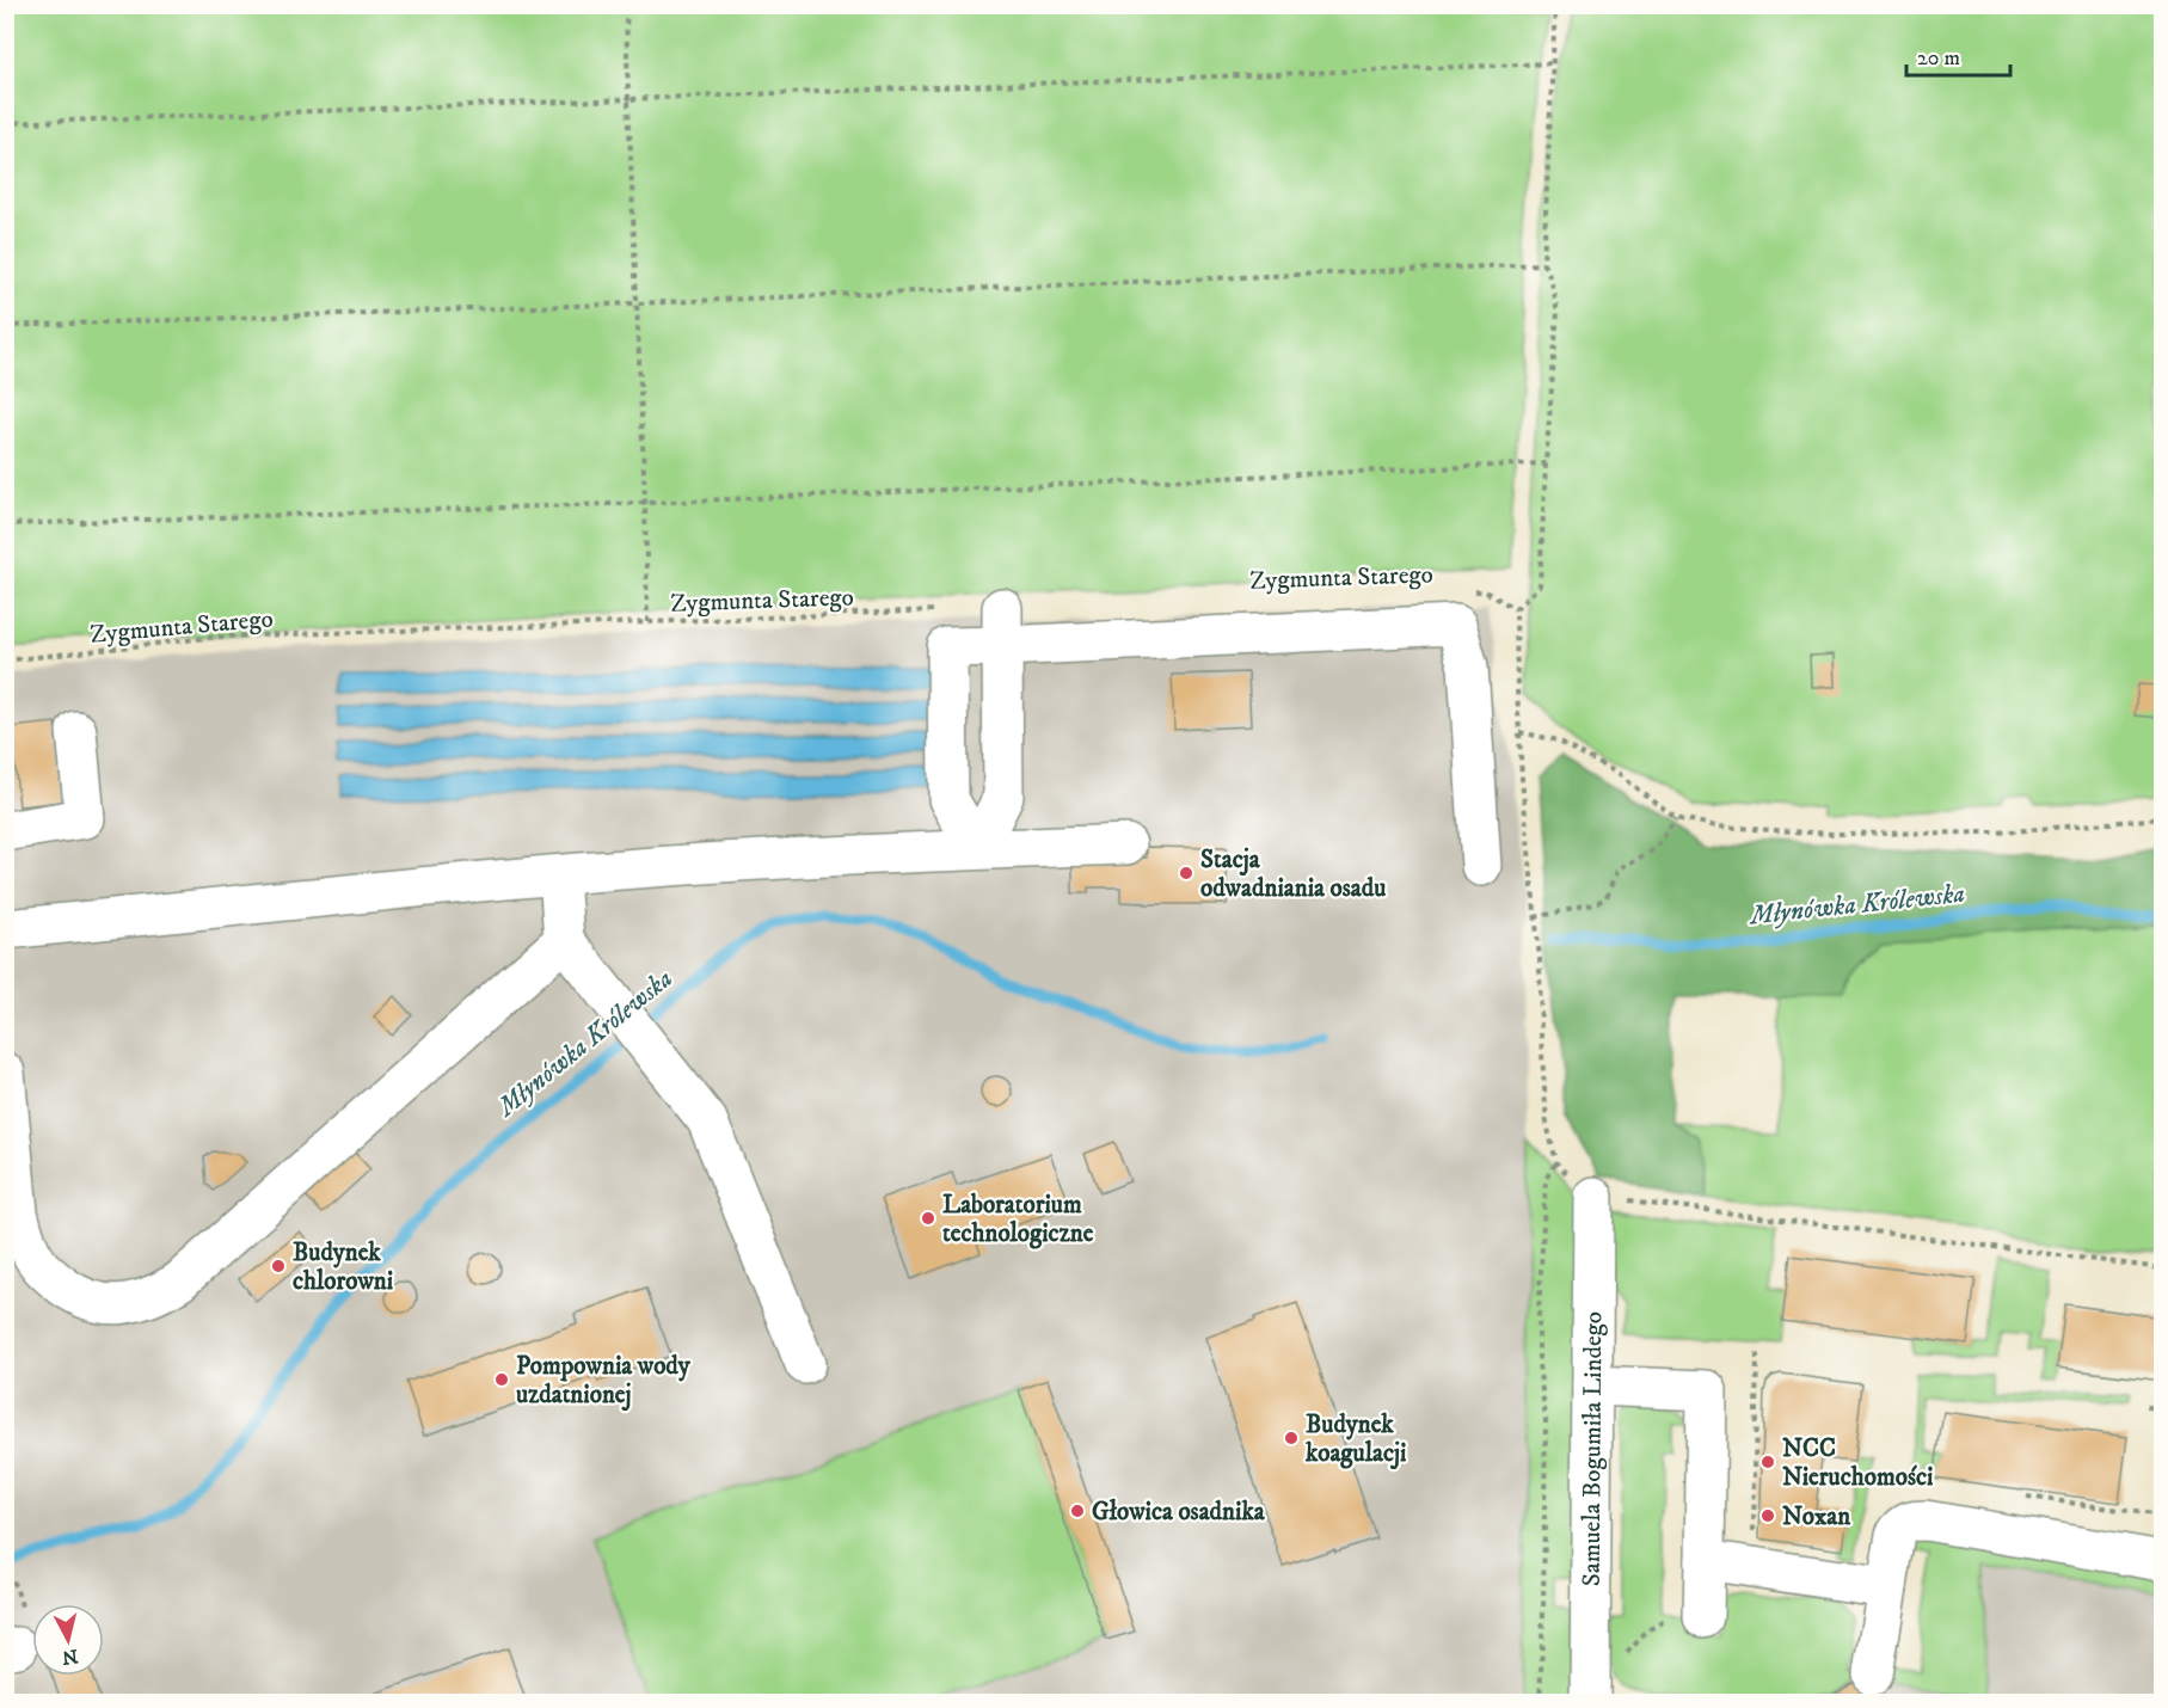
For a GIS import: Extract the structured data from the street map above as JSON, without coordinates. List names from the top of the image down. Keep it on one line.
{"streets":{"street":["Samuela Bogumiła Lindego"],"path":["Zygmunta Starego"]},"water":["Młynówka Królewska"],"places":["Stacja odwadniania osadu","Laboratorium technologiczne","Budynek chlorowni","Pompownia wody uzdatnionej","Budynek koagulacji","NCC Nieruchomości","Głowica osadnika","Noxan"],"scale_bar":"20 m","north":"bottom"}
